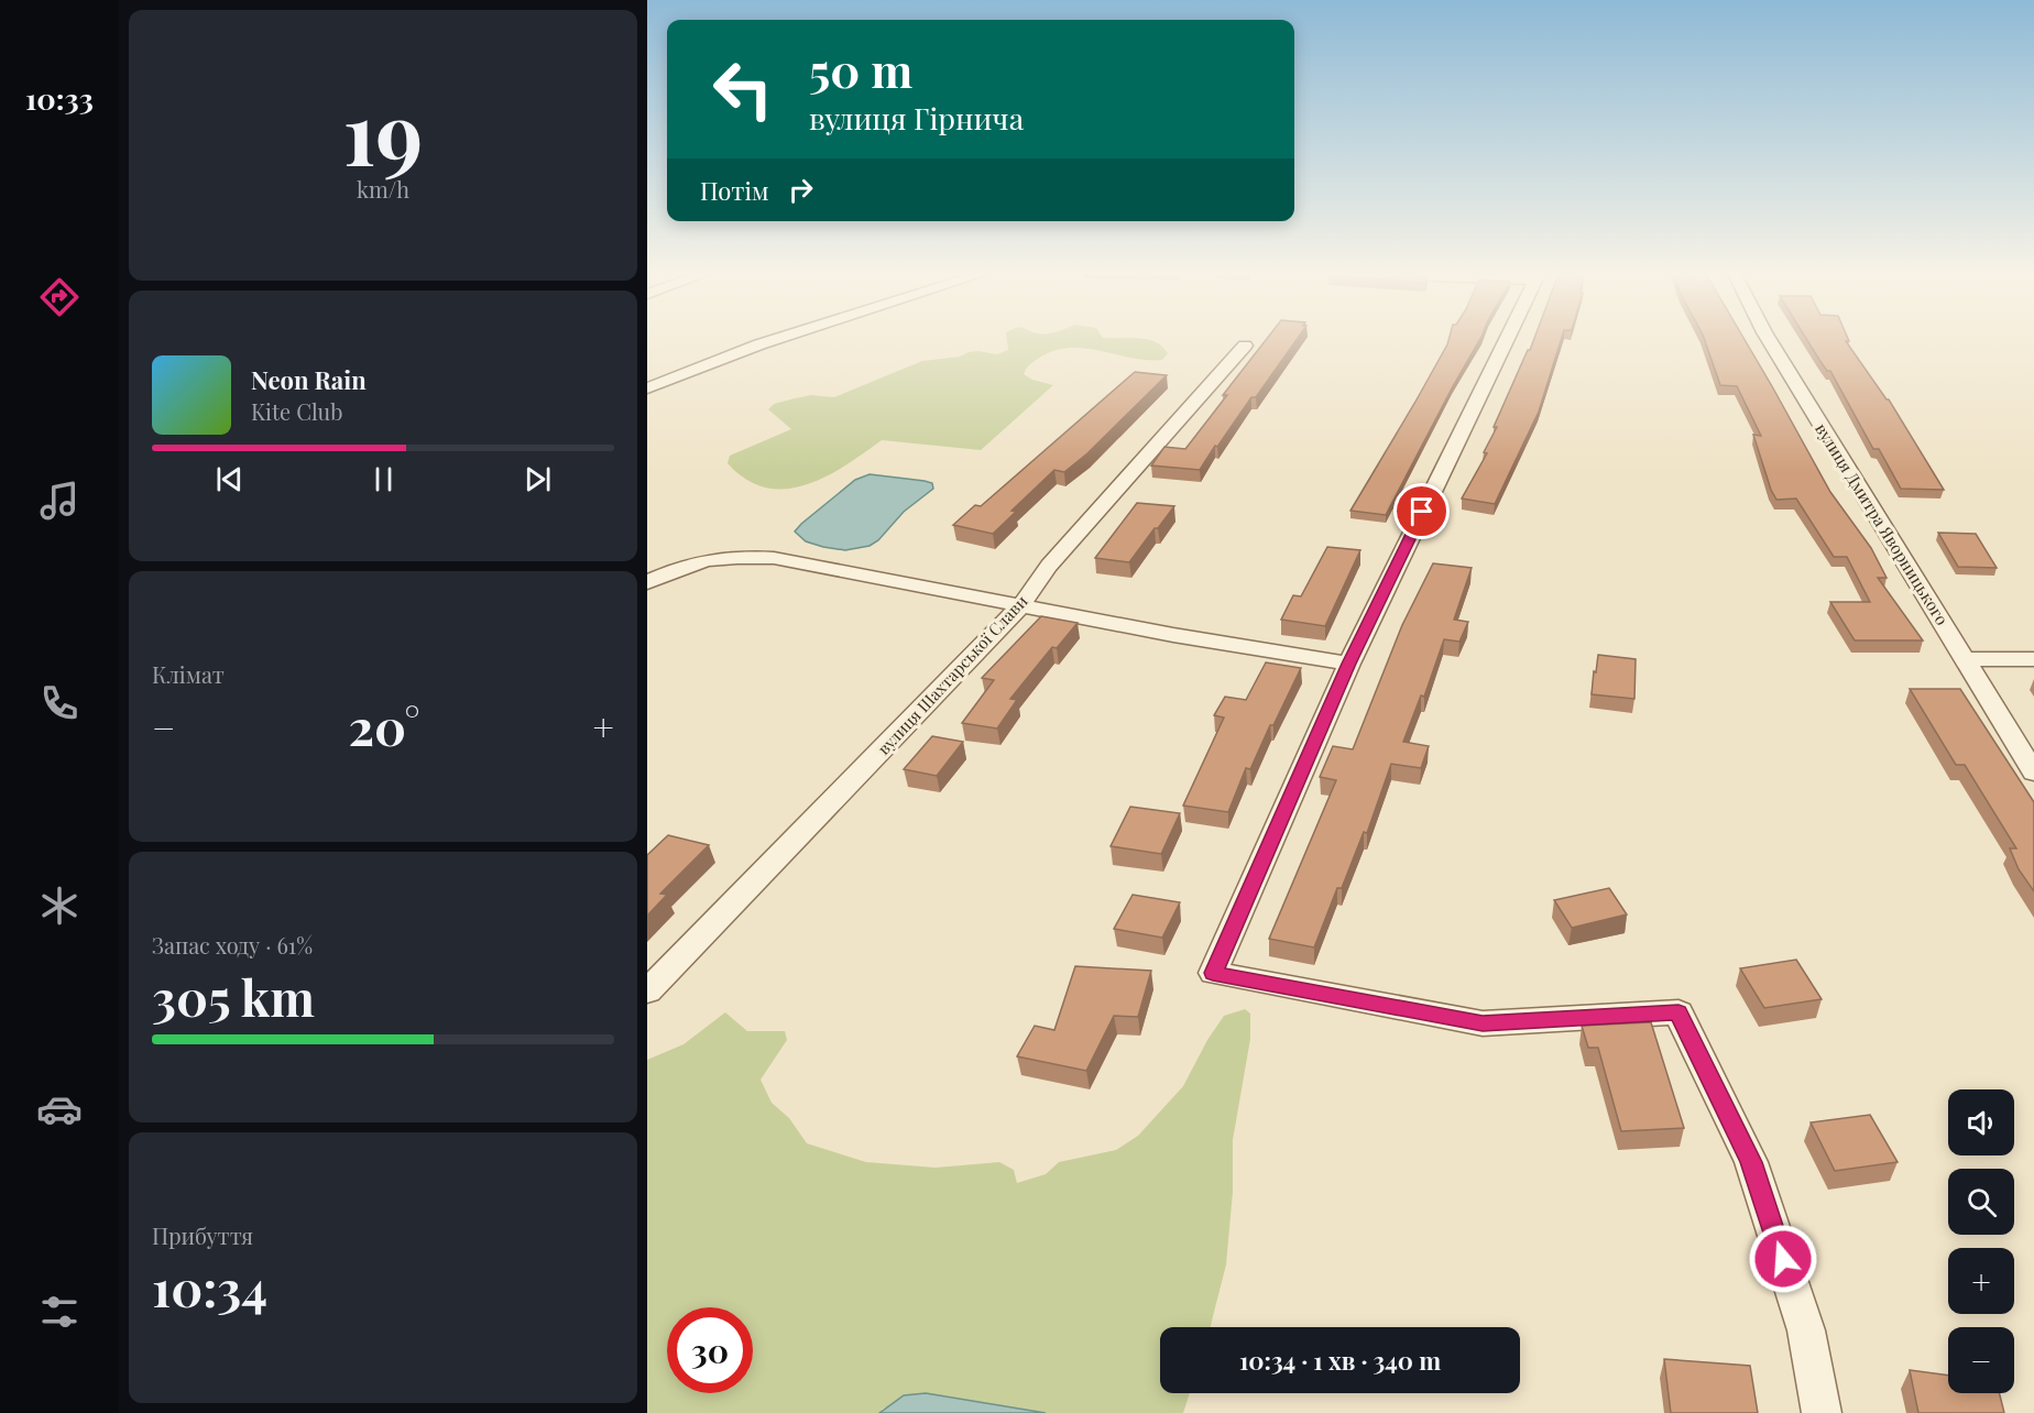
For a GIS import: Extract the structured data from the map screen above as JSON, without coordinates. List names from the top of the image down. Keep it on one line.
{"streets":{"street":["вулиця Дмитра Яворницького","вулиця Шахтарської Слави"]},"page":{"tabs":"10:33","tile":[["19","km/h"],"Клімат",["Запас ходу · 61%","305 km"],["Прибуття","10:34"]],"turn":["50 m","вулиця Гірнича"],"then":"Потім","song":["Neon Rain","Kite Club"],"heat":["−","20°","+"],"map_buttons":["+","−"],"limit":"30","trip":"10:34 · 1 хв · 340 m"}}
